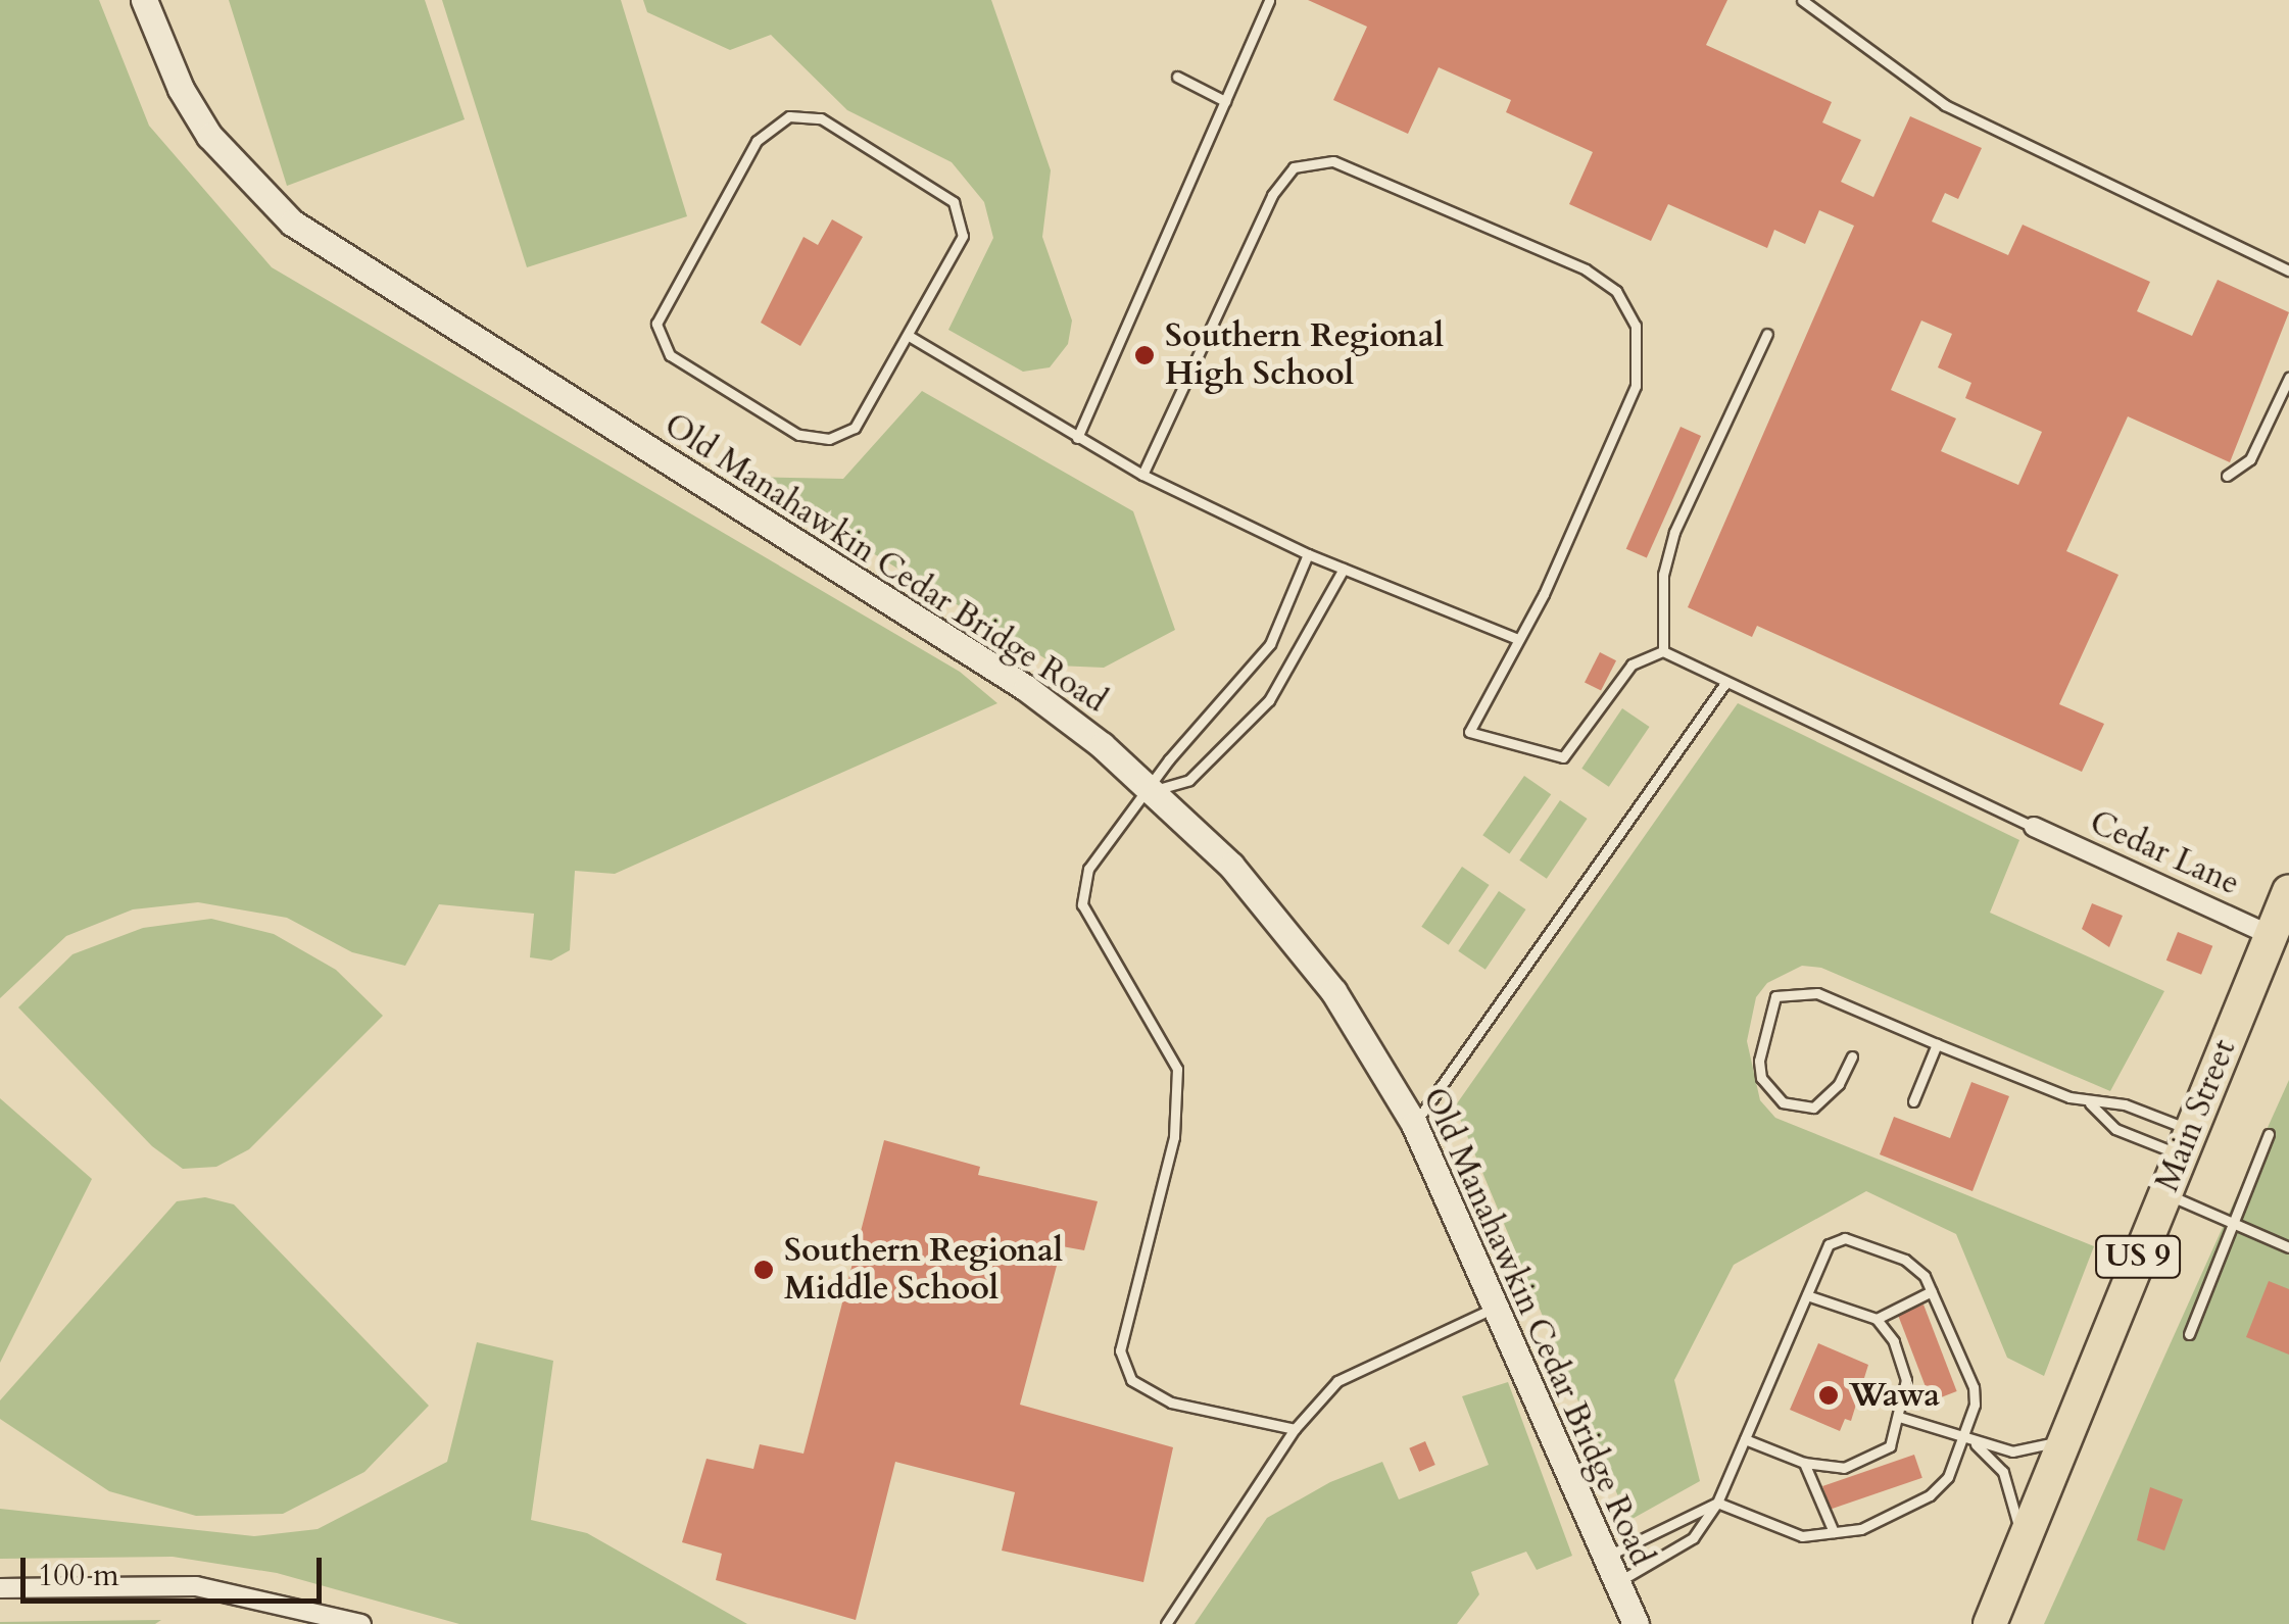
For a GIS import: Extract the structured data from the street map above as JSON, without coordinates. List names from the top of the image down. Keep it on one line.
{"streets":{"highway":["Main Street","US 9"],"street":["Old Manahawkin Cedar Bridge Road","Cedar Lane"]},"crossings":[["Cedar Lane","Main Street"]],"places":["Southern Regional High School","Southern Regional Middle School","Wawa"],"scale_bar":"100 m"}
